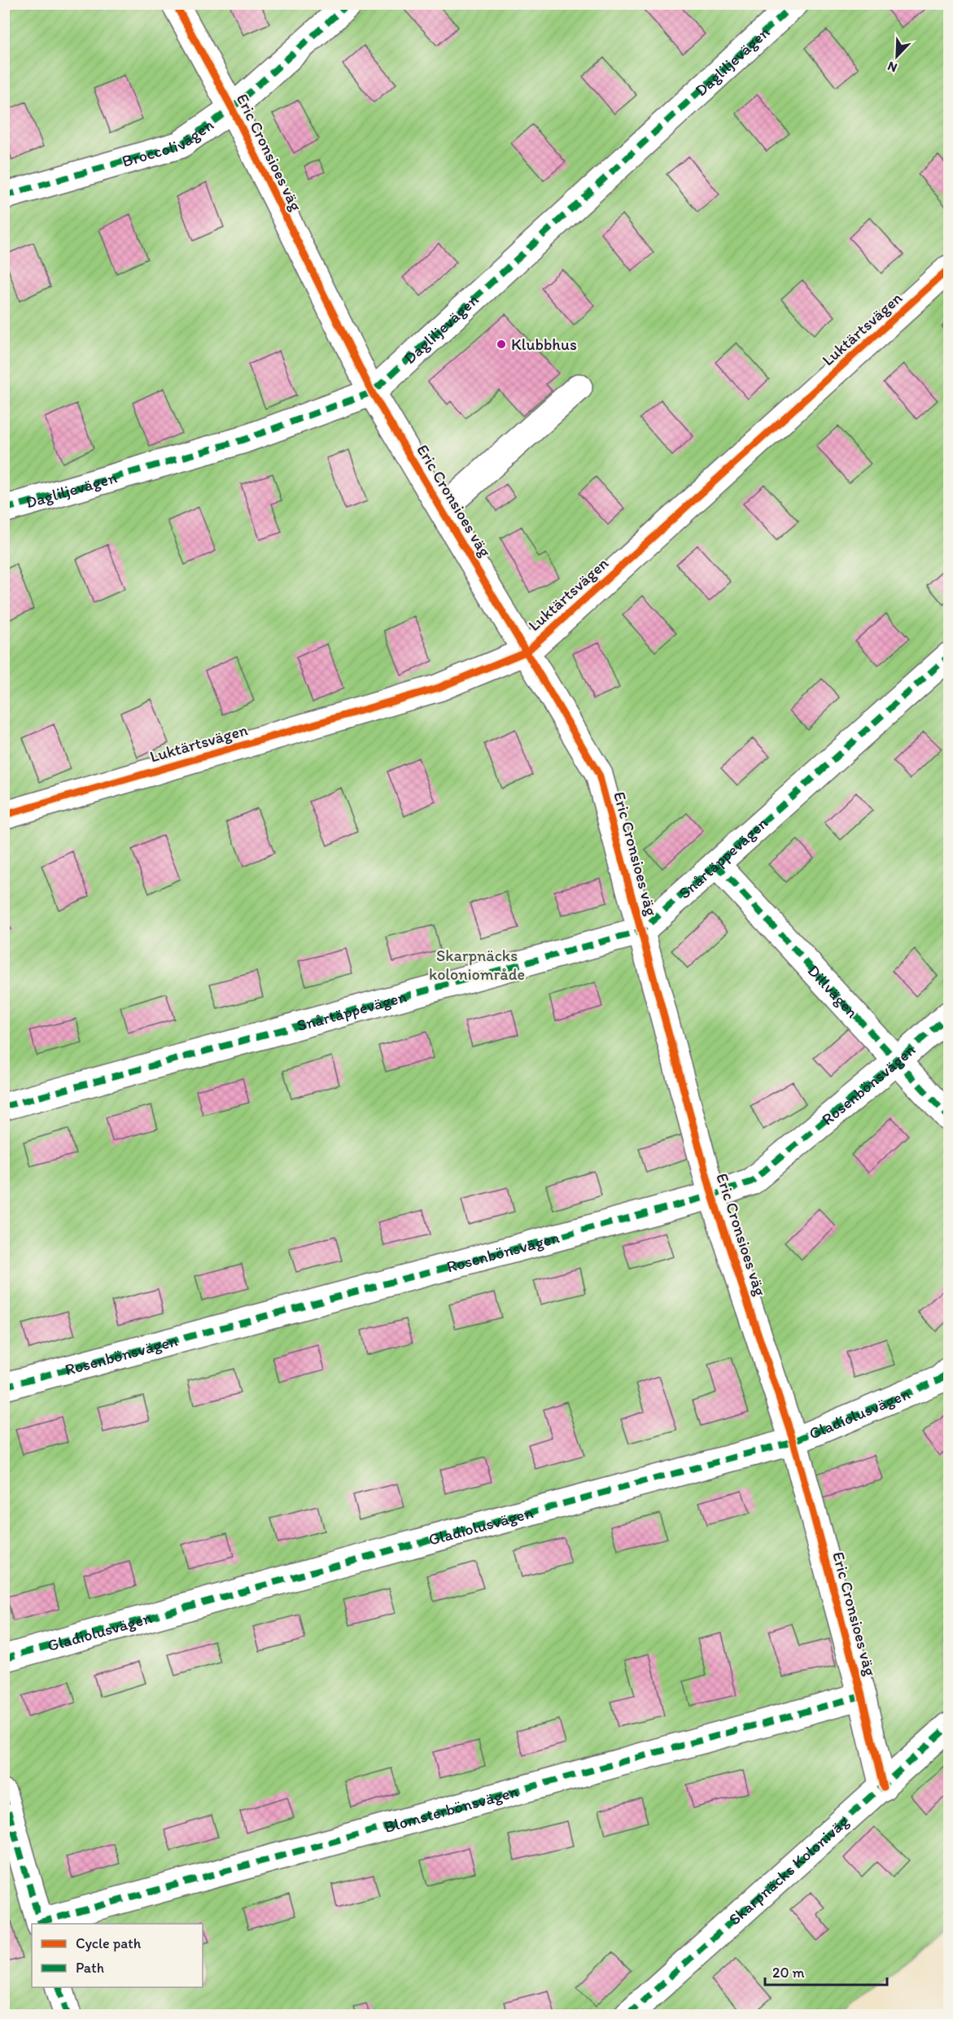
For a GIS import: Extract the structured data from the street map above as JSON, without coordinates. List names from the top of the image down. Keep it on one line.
{"streets":{"street":["Dagliljevägen","Broccolivägen","Eric Cronsioes väg","Luktärtsvägen","Snårtäppevägen","Dillvägen","Rosenbönsvägen","Gladiolusvägen","Blomsterbönsvägen","Skarpnäcks Koloniväg"]},"crossings":[["Dagliljevägen","Eric Cronsioes väg"],["Broccolivägen","Eric Cronsioes väg"],["Eric Cronsioes väg","Luktärtsvägen"],["Eric Cronsioes väg","Snårtäppevägen"],["Eric Cronsioes väg","Rosenbönsvägen"],["Eric Cronsioes väg","Gladiolusvägen"],["Eric Cronsioes väg","Blomsterbönsvägen"],["Eric Cronsioes väg","Skarpnäcks Koloniväg"],["Snårtäppevägen","Dillvägen"],["Dillvägen","Rosenbönsvägen"]],"parks":["Skarpnäcks koloniområde"],"places":["Klubbhus"],"legend":["Cycle path","Path"],"scale_bar":"20 m","north":"bottom left"}
